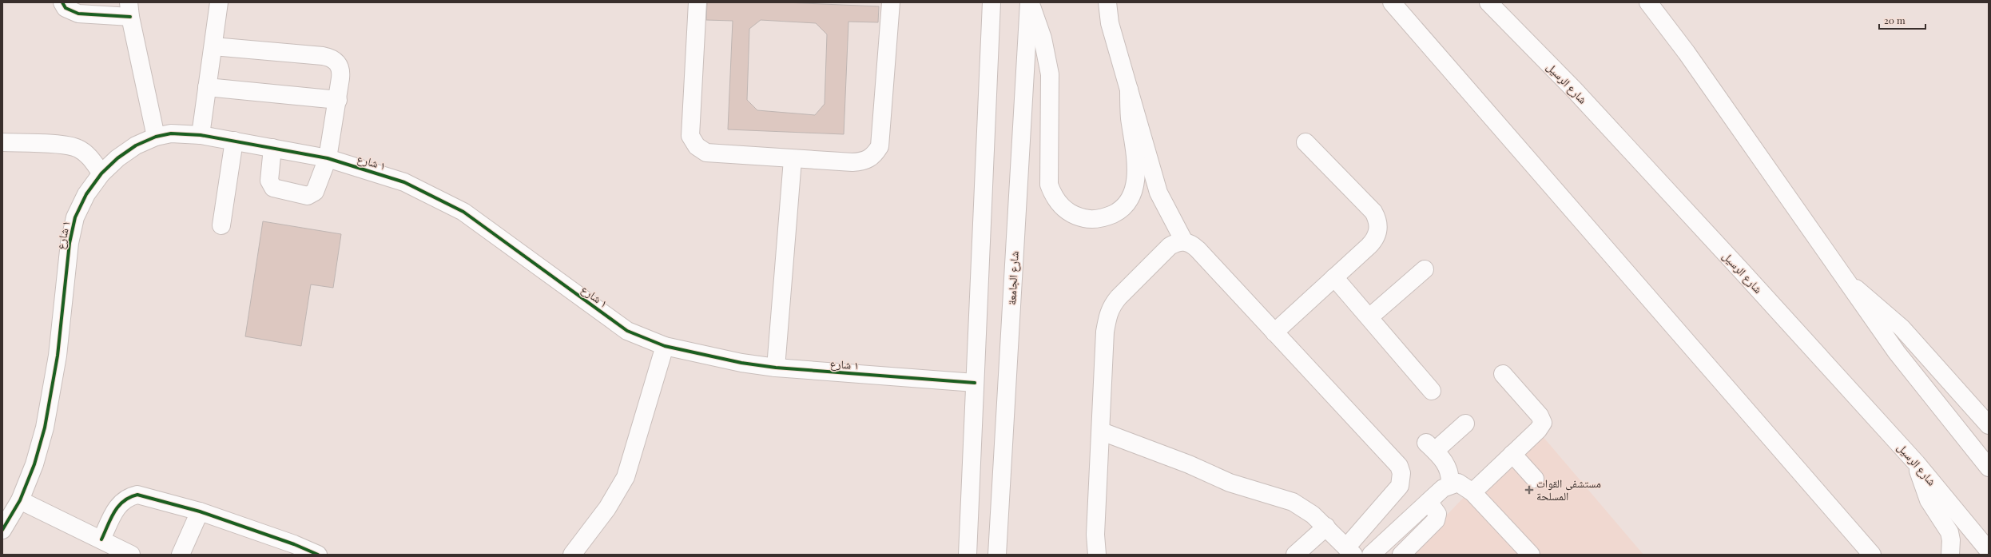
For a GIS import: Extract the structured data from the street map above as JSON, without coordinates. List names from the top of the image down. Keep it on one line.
{"streets":{"main road":["شارع الرسيل","١ شارع","شارع الجامعة"]},"places":{"health":["مستشفى القوات المسلحة"]},"scale_bar":"20 m"}
